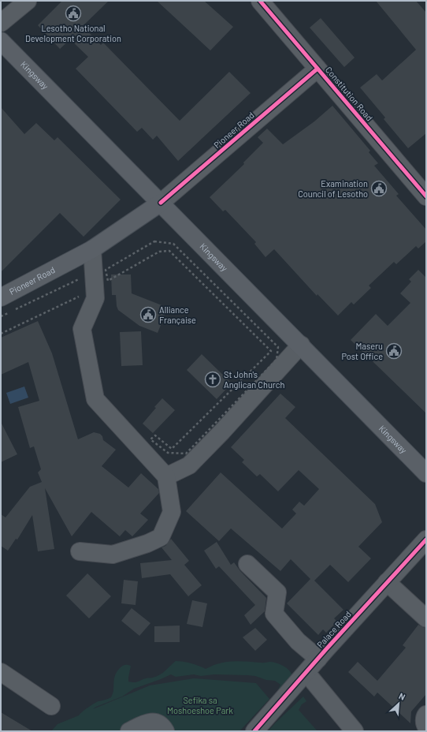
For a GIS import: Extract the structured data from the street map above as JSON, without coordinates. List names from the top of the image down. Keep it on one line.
{"streets":{"main road":["Kingsway","Pioneer Road"],"street":["Constitution Road","Palace Road"]},"crossings":[["Kingsway","Pioneer Road"],["Constitution Road","Pioneer Road"]],"parks":["Sefika sa Moshoeshoe Park"],"places":{"public building":["Lesotho National Development Corporation","Examination Council of Lesotho","Alliance Française","Maseru Post Office"],"church":["St John's Anglican Church"]},"north":"top right"}
